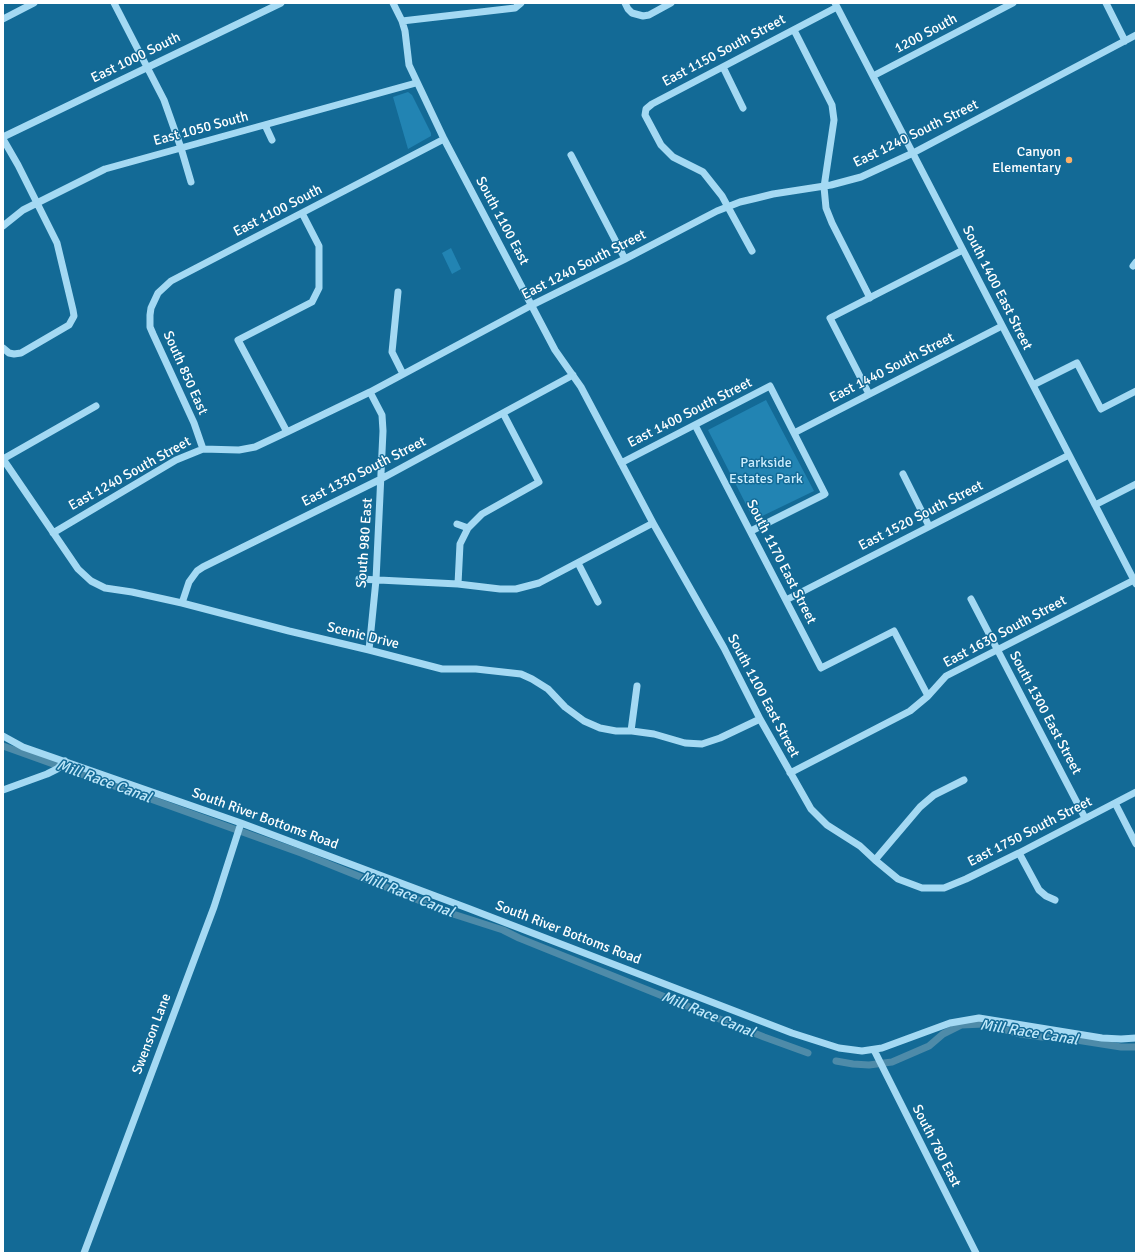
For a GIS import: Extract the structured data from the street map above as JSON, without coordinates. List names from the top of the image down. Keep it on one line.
{"streets":{"street":["1200 South","East 1150 South Street","East 1000 South","East 1050 South","East 1240 South Street","East 1100 South","South 1100 East","South 1400 East Street","East 1440 South Street","South 850 East","East 1400 South Street","East 1330 South Street","East 1520 South Street","South 980 East","South 1170 East Street","East 1630 South Street","Scenic Drive","South 1100 East Street","South 1300 East Street","South River Bottoms Road","East 1750 South Street","Swenson Lane","South 780 East"]},"crossings":[["1200 South","South 1400 East Street"],["East 1150 South Street","East 1240 South Street"],["East 1150 South Street","South 1400 East Street"],["East 1050 South","South 1100 East"],["East 1240 South Street","South 1100 East"],["East 1240 South Street","South 1400 East Street"],["East 1240 South Street","South 850 East"],["East 1240 South Street","South 980 East"],["East 1240 South Street","Scenic Drive"],["East 1100 South","South 1100 East"],["East 1100 South","South 850 East"],["South 1100 East","East 1400 South Street"],["South 1100 East","East 1330 South Street"],["South 1100 East","South 1100 East Street"],["South 1400 East Street","East 1440 South Street"],["South 1400 East Street","East 1520 South Street"],["South 1400 East Street","East 1630 South Street"],["East 1440 South Street","East 1400 South Street"],["East 1400 South Street","South 1170 East Street"],["East 1400 South Street","South 1100 East Street"],["East 1330 South Street","South 980 East"],["East 1330 South Street","Scenic Drive"],["East 1520 South Street","South 1170 East Street"],["South 980 East","Scenic Drive"],["South 1170 East Street","East 1630 South Street"],["East 1630 South Street","South 1100 East Street"],["East 1630 South Street","South 1300 East Street"],["Scenic Drive","South 1100 East Street"],["South 1100 East Street","East 1750 South Street"],["South 1300 East Street","East 1750 South Street"],["South River Bottoms Road","Swenson Lane"],["South River Bottoms Road","South 780 East"]],"water":["Mill Race Canal"],"parks":["Parkside Estates Park"],"places":["Canyon Elementary"]}
